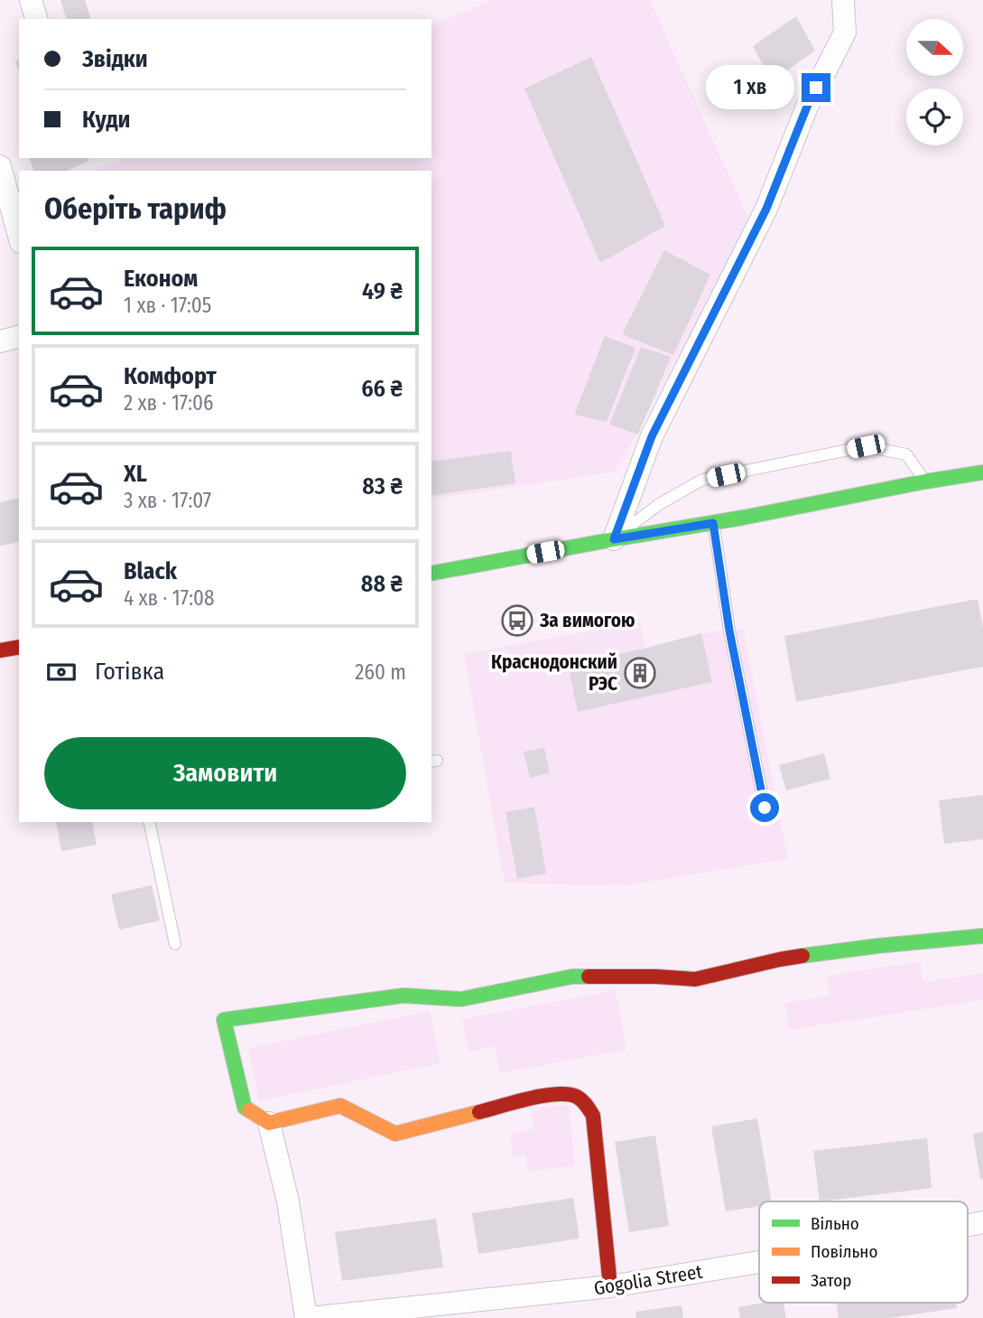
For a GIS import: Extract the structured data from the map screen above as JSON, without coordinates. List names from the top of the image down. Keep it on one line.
{"streets":{"street":["Gogolia Street"]},"places":{"bus stop":["За вимогою"],"building":["Краснодонский РЭС"]},"legend":["Вільно","Повільно","Затор"],"north":"right","page":{"banner":["Звідки","Куди"],"bubble":"1 хв","heading":"Оберіть тариф","list":[{"name":"Економ","note":"1 хв · 17:05","value":"49 ₴"},{"name":"Комфорт","note":"2 хв · 17:06","value":"66 ₴"},{"name":"XL","note":"3 хв · 17:07","value":"83 ₴"},{"name":"Black","note":"4 хв · 17:08","value":"88 ₴"}],"pay":["Готівка","260 m"],"buttons":"Замовити"}}
